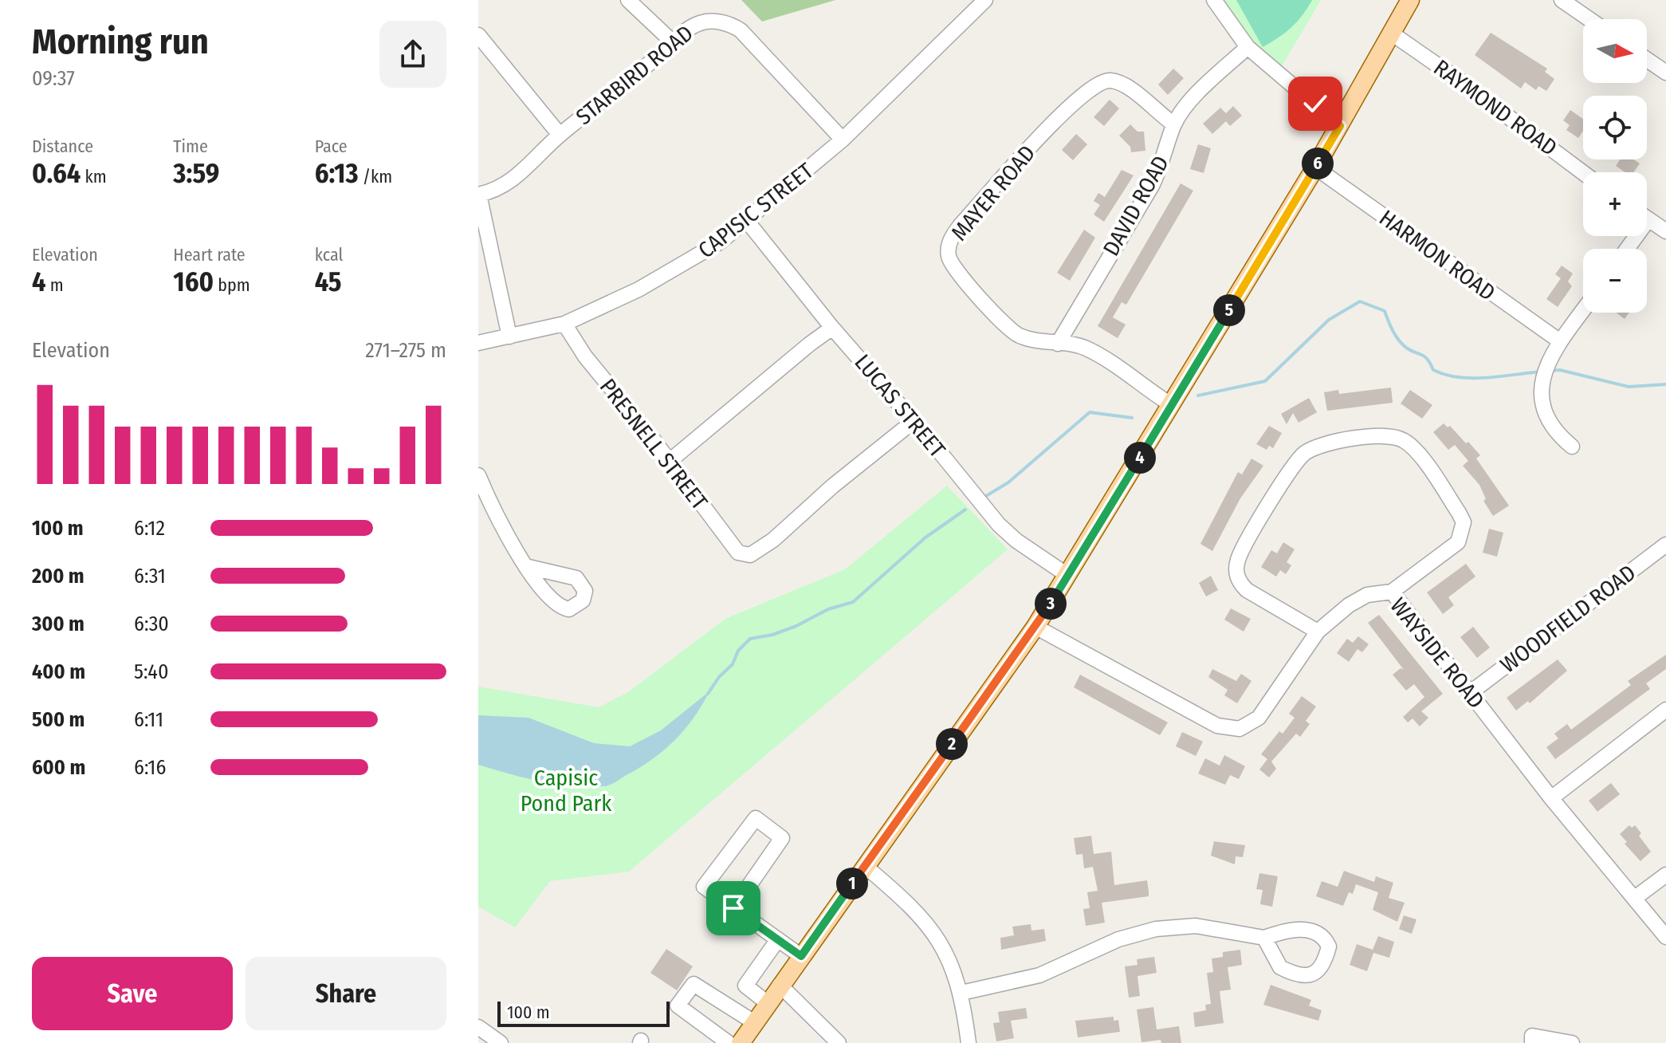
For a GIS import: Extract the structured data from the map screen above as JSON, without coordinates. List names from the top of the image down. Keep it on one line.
{"streets":{"street":["STARBIRD ROAD","RAYMOND ROAD","MAYER ROAD","DAVID ROAD","CAPISIC STREET","HARMON ROAD","LUCAS STREET","PRESNELL STREET","WOODFIELD ROAD","WAYSIDE ROAD"]},"crossings":[["STARBIRD ROAD","CAPISIC STREET"],["MAYER ROAD","DAVID ROAD"],["CAPISIC STREET","LUCAS STREET"],["CAPISIC STREET","PRESNELL STREET"],["LUCAS STREET","PRESNELL STREET"],["WOODFIELD ROAD","WAYSIDE ROAD"]],"parks":["Capisic Pond Park"],"scale_bar":"100 m","north":"right","page":{"heading":["Morning run","09:37"],"map_buttons":["+","−"],"stats":[["Distance","0.64 km"],["Time","3:59"],["Pace","6:13 /km"],["Elevation","4 m"],["Heart rate","160 bpm"],["kcal","45"]],"pins":["6","5","4","3","2","1"],"chart":["Elevation","271–275 m"],"list":[{"name":"100 m","note":"6:12"},{"name":"200 m","note":"6:31"},{"name":"300 m","note":"6:30"},{"name":"400 m","note":"5:40"},{"name":"500 m","note":"6:11"},{"name":"600 m","note":"6:16"}],"buttons":["Save","Share"],"scale":"100 m"}}
